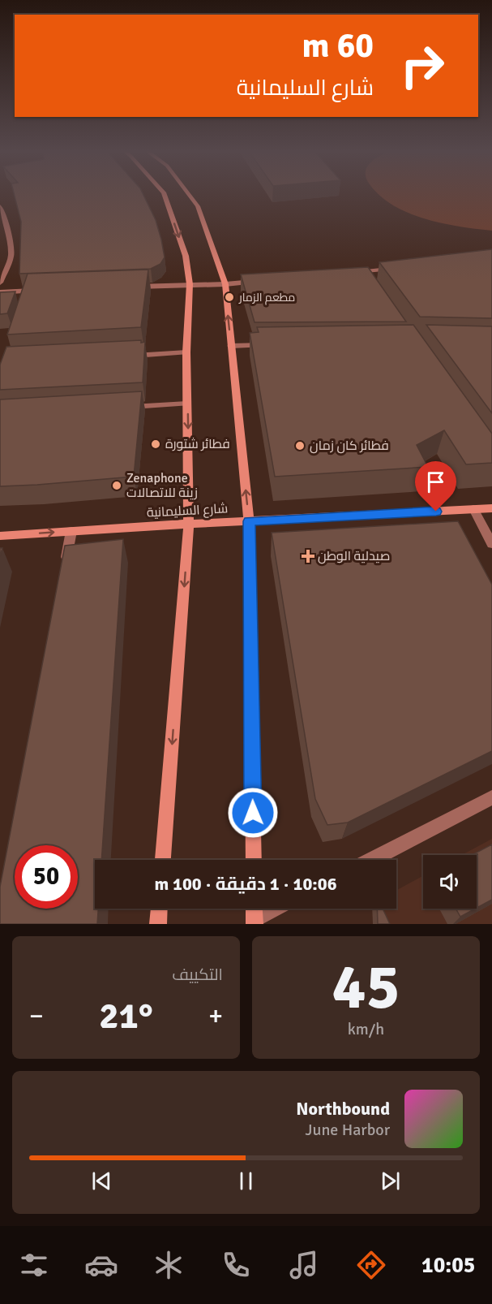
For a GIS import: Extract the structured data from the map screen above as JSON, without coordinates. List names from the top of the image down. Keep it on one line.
{"streets":{"main road":["شارع السليمانية"]},"places":{"other":["مطعم الزمار","فطائر شتورة","فطائر كان زمان","Zenaphone زينة للاتصالات"],"health":["صيدلية الوطن"]},"page":{"turn":["60 m","شارع السليمانية"],"limit":"50","trip":"10:06 · 1 دقيقة · 100 m","tile":[["45","km/h"],"التكييف"],"heat":["−","21°","+"],"song":["Northbound","June Harbor"],"tabs":"10:05"}}
